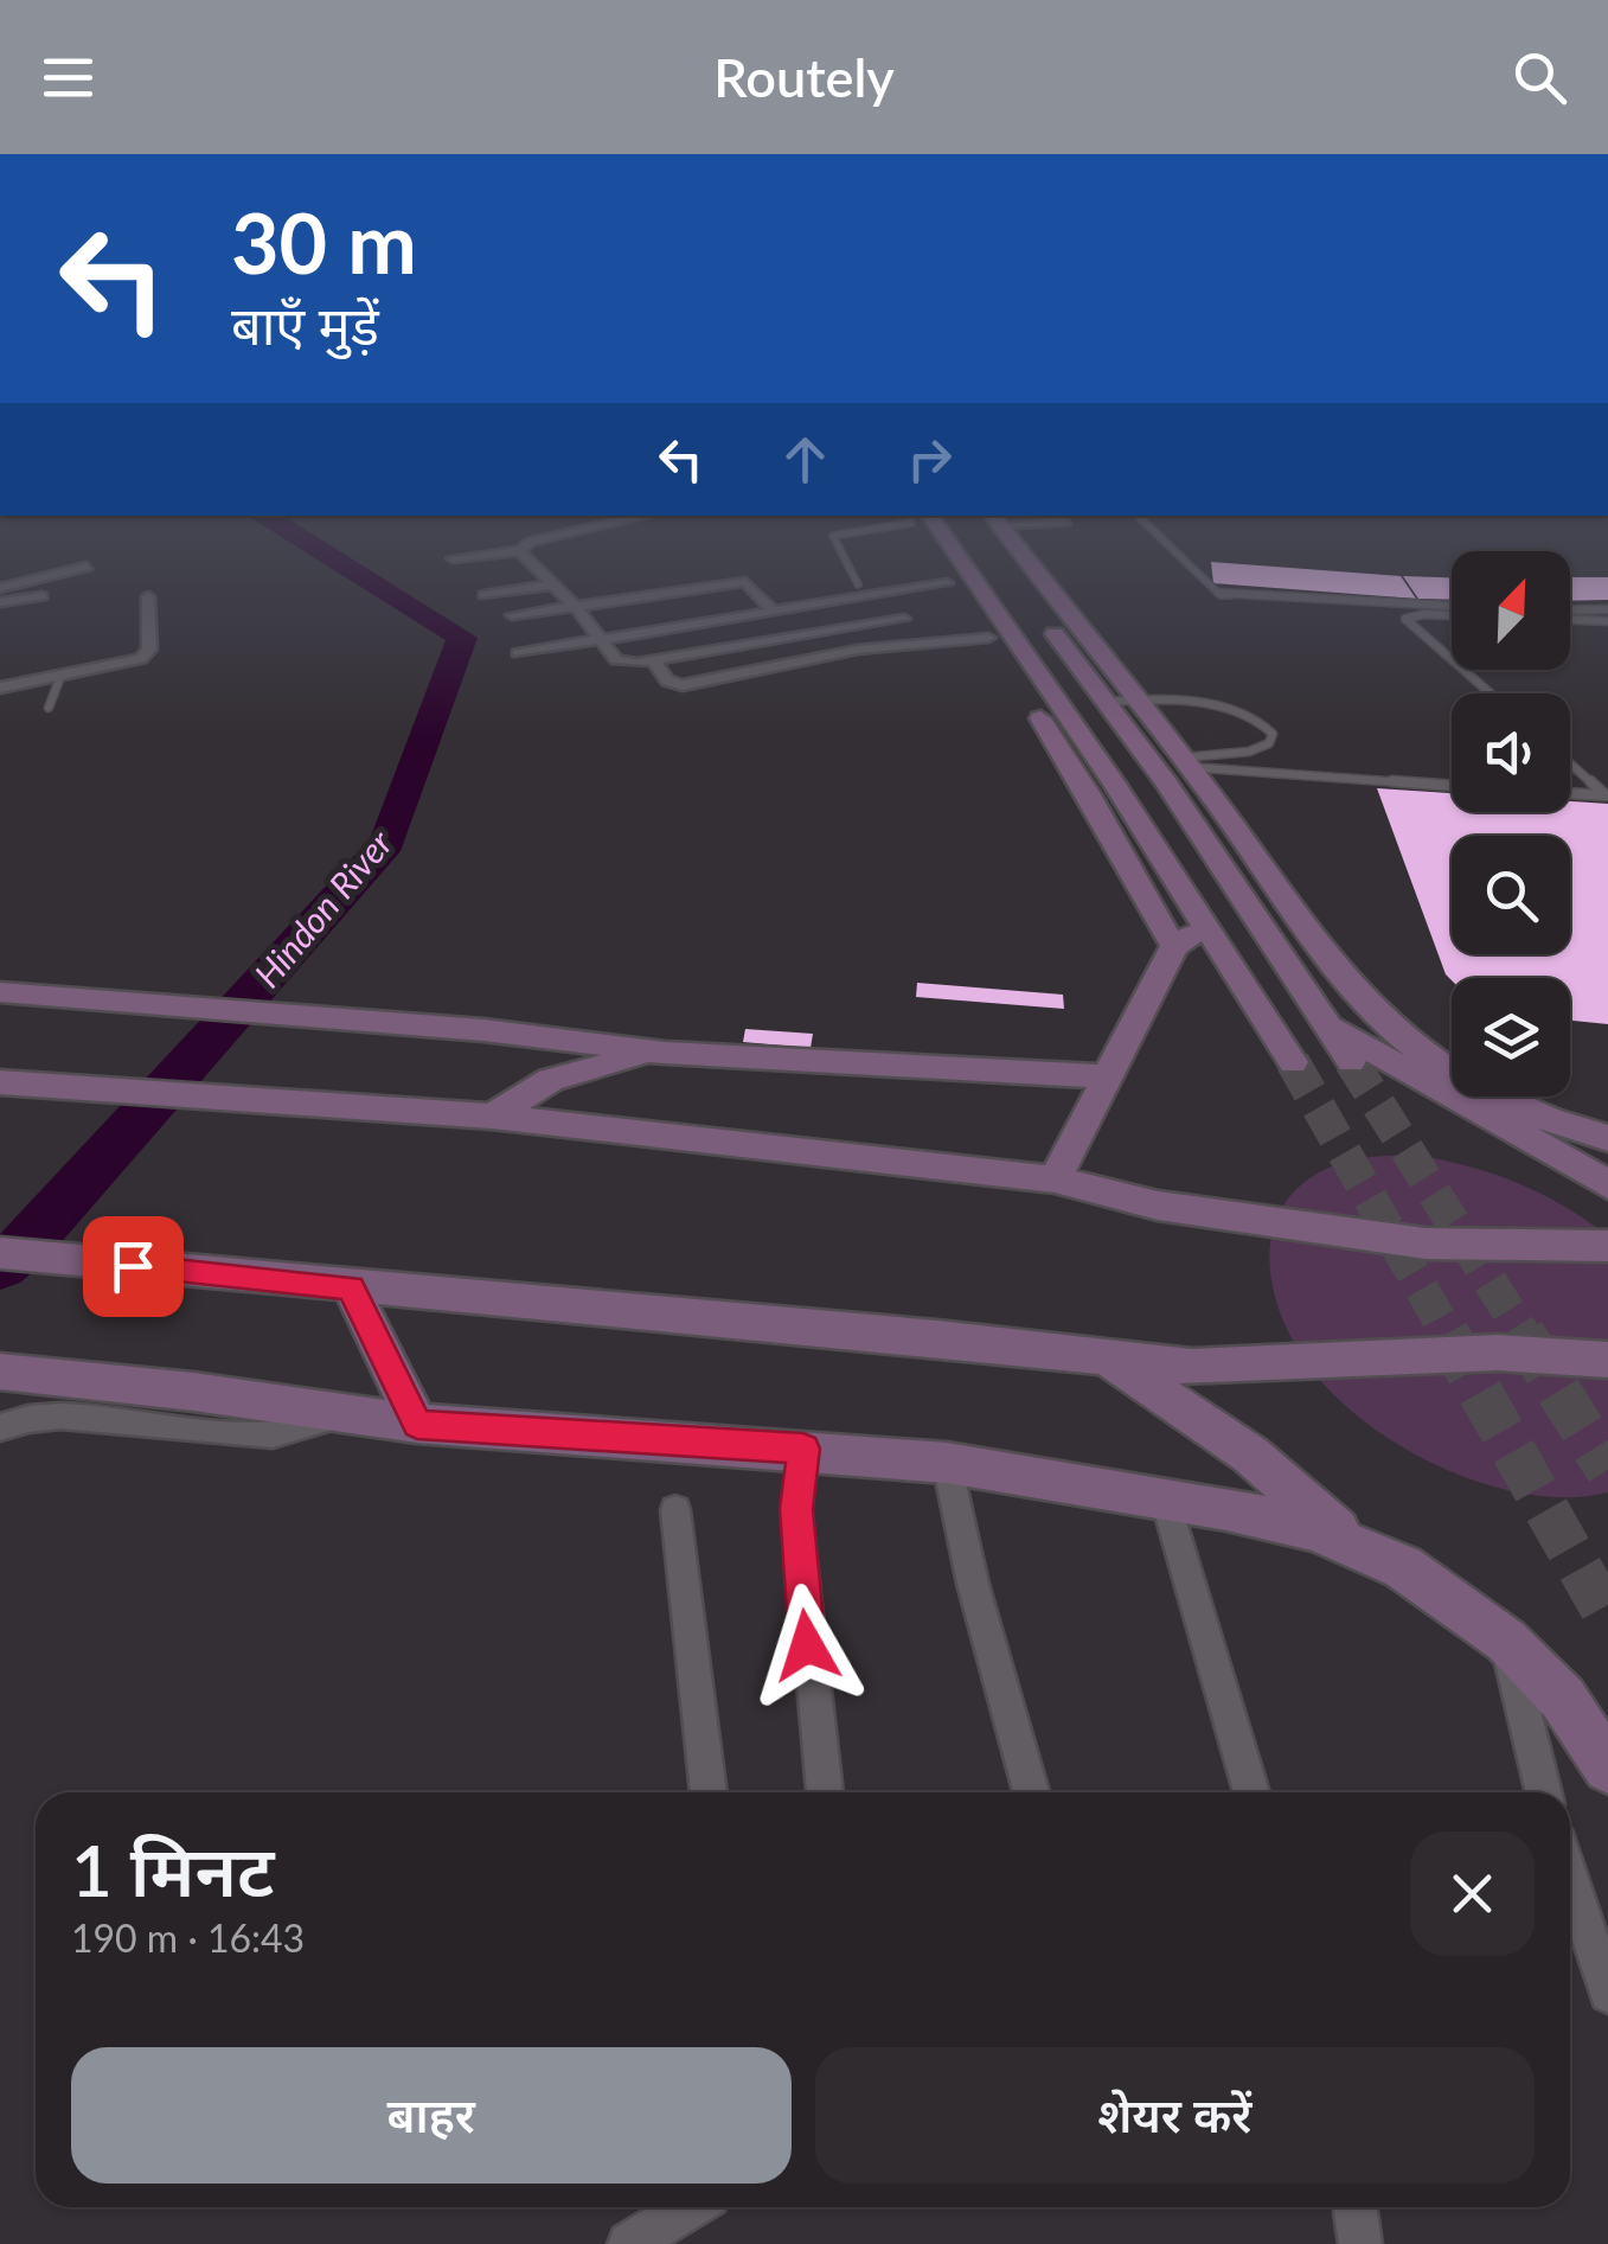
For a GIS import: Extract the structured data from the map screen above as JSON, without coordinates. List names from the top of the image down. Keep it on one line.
{"water":["Hindon River"],"north":"top right","page":{"header":"Routely","turn":["30 m","बाएँ मुड़ें"],"heading":["1 मिनट","190 m · 16:43"],"buttons":["बाहर","शेयर करें"]}}
